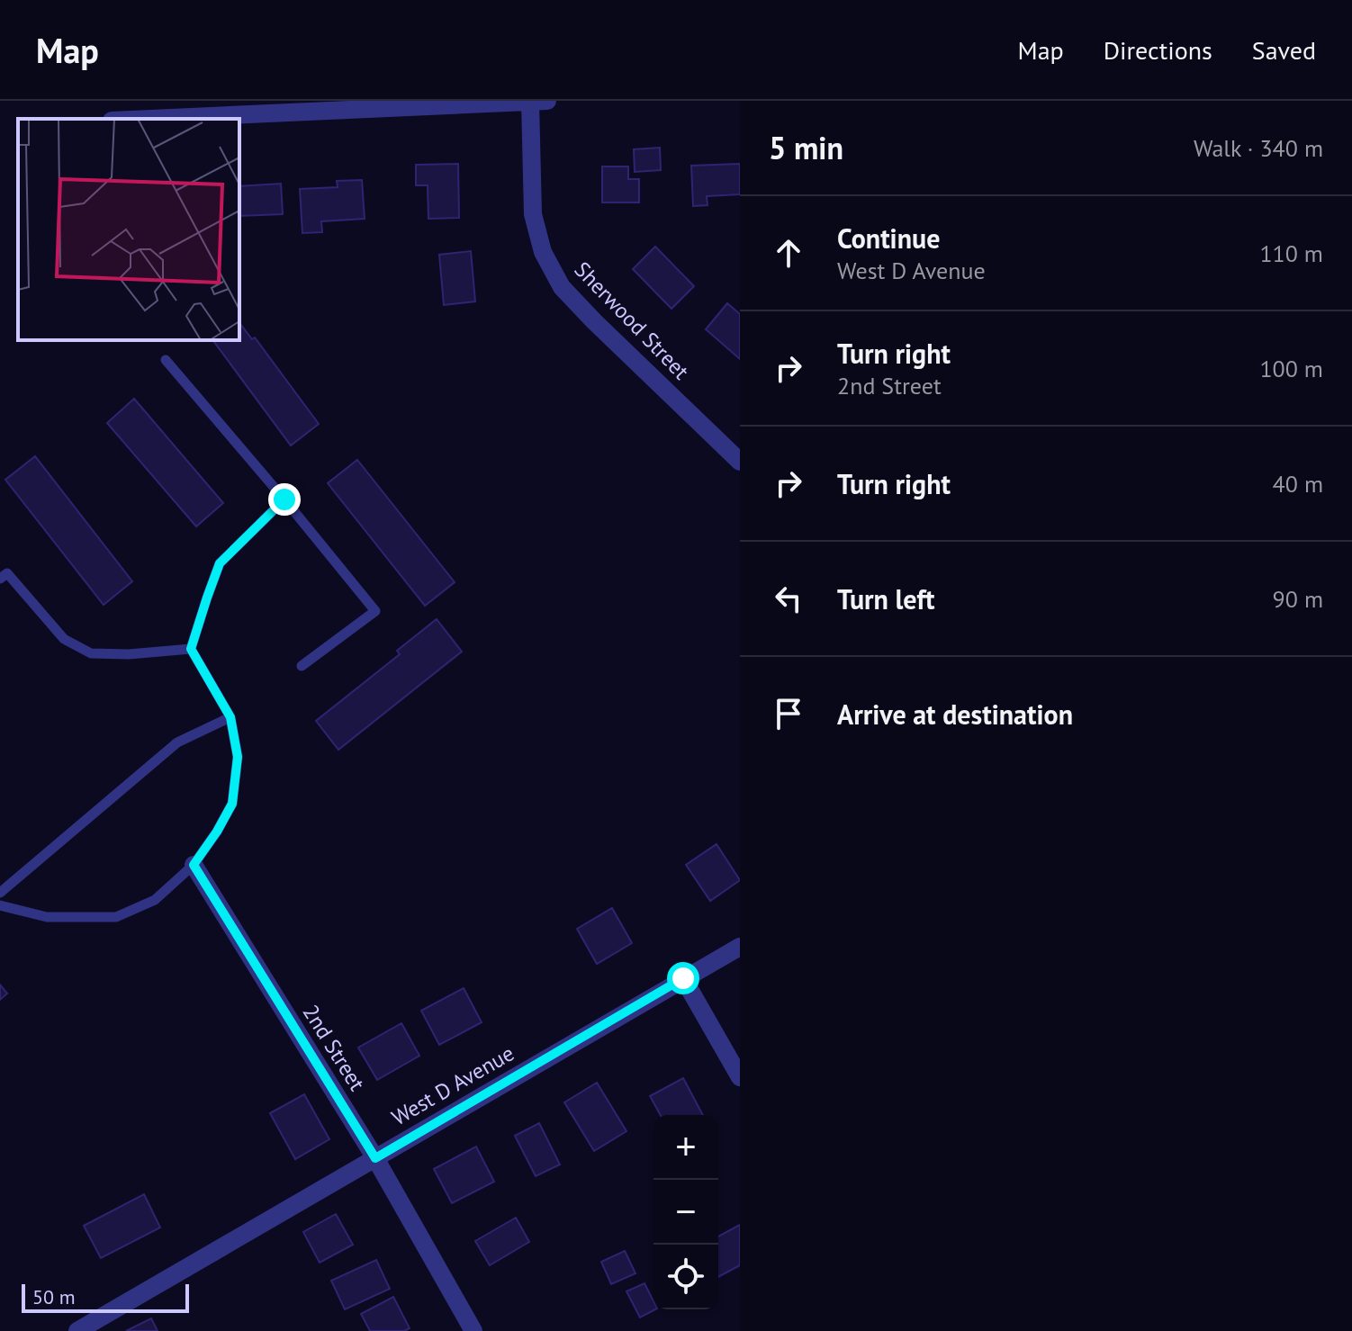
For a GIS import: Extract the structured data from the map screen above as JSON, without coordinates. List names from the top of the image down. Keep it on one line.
{"streets":{"street":["Sherwood Street","2nd Street","West D Avenue"]},"crossings":[["2nd Street","West D Avenue"]],"scale_bar":"50 m","page":{"header":"Map","nav":["Map","Directions","Saved"],"heading":["5 min","Walk · 340 m"],"list":[["Continue","West D Avenue","110 m"],["Turn right","2nd Street","100 m"],["Turn right","40 m"],["Turn left","90 m"],"Arrive at destination"],"map_buttons":["+","−"],"scale":"50 m"}}
